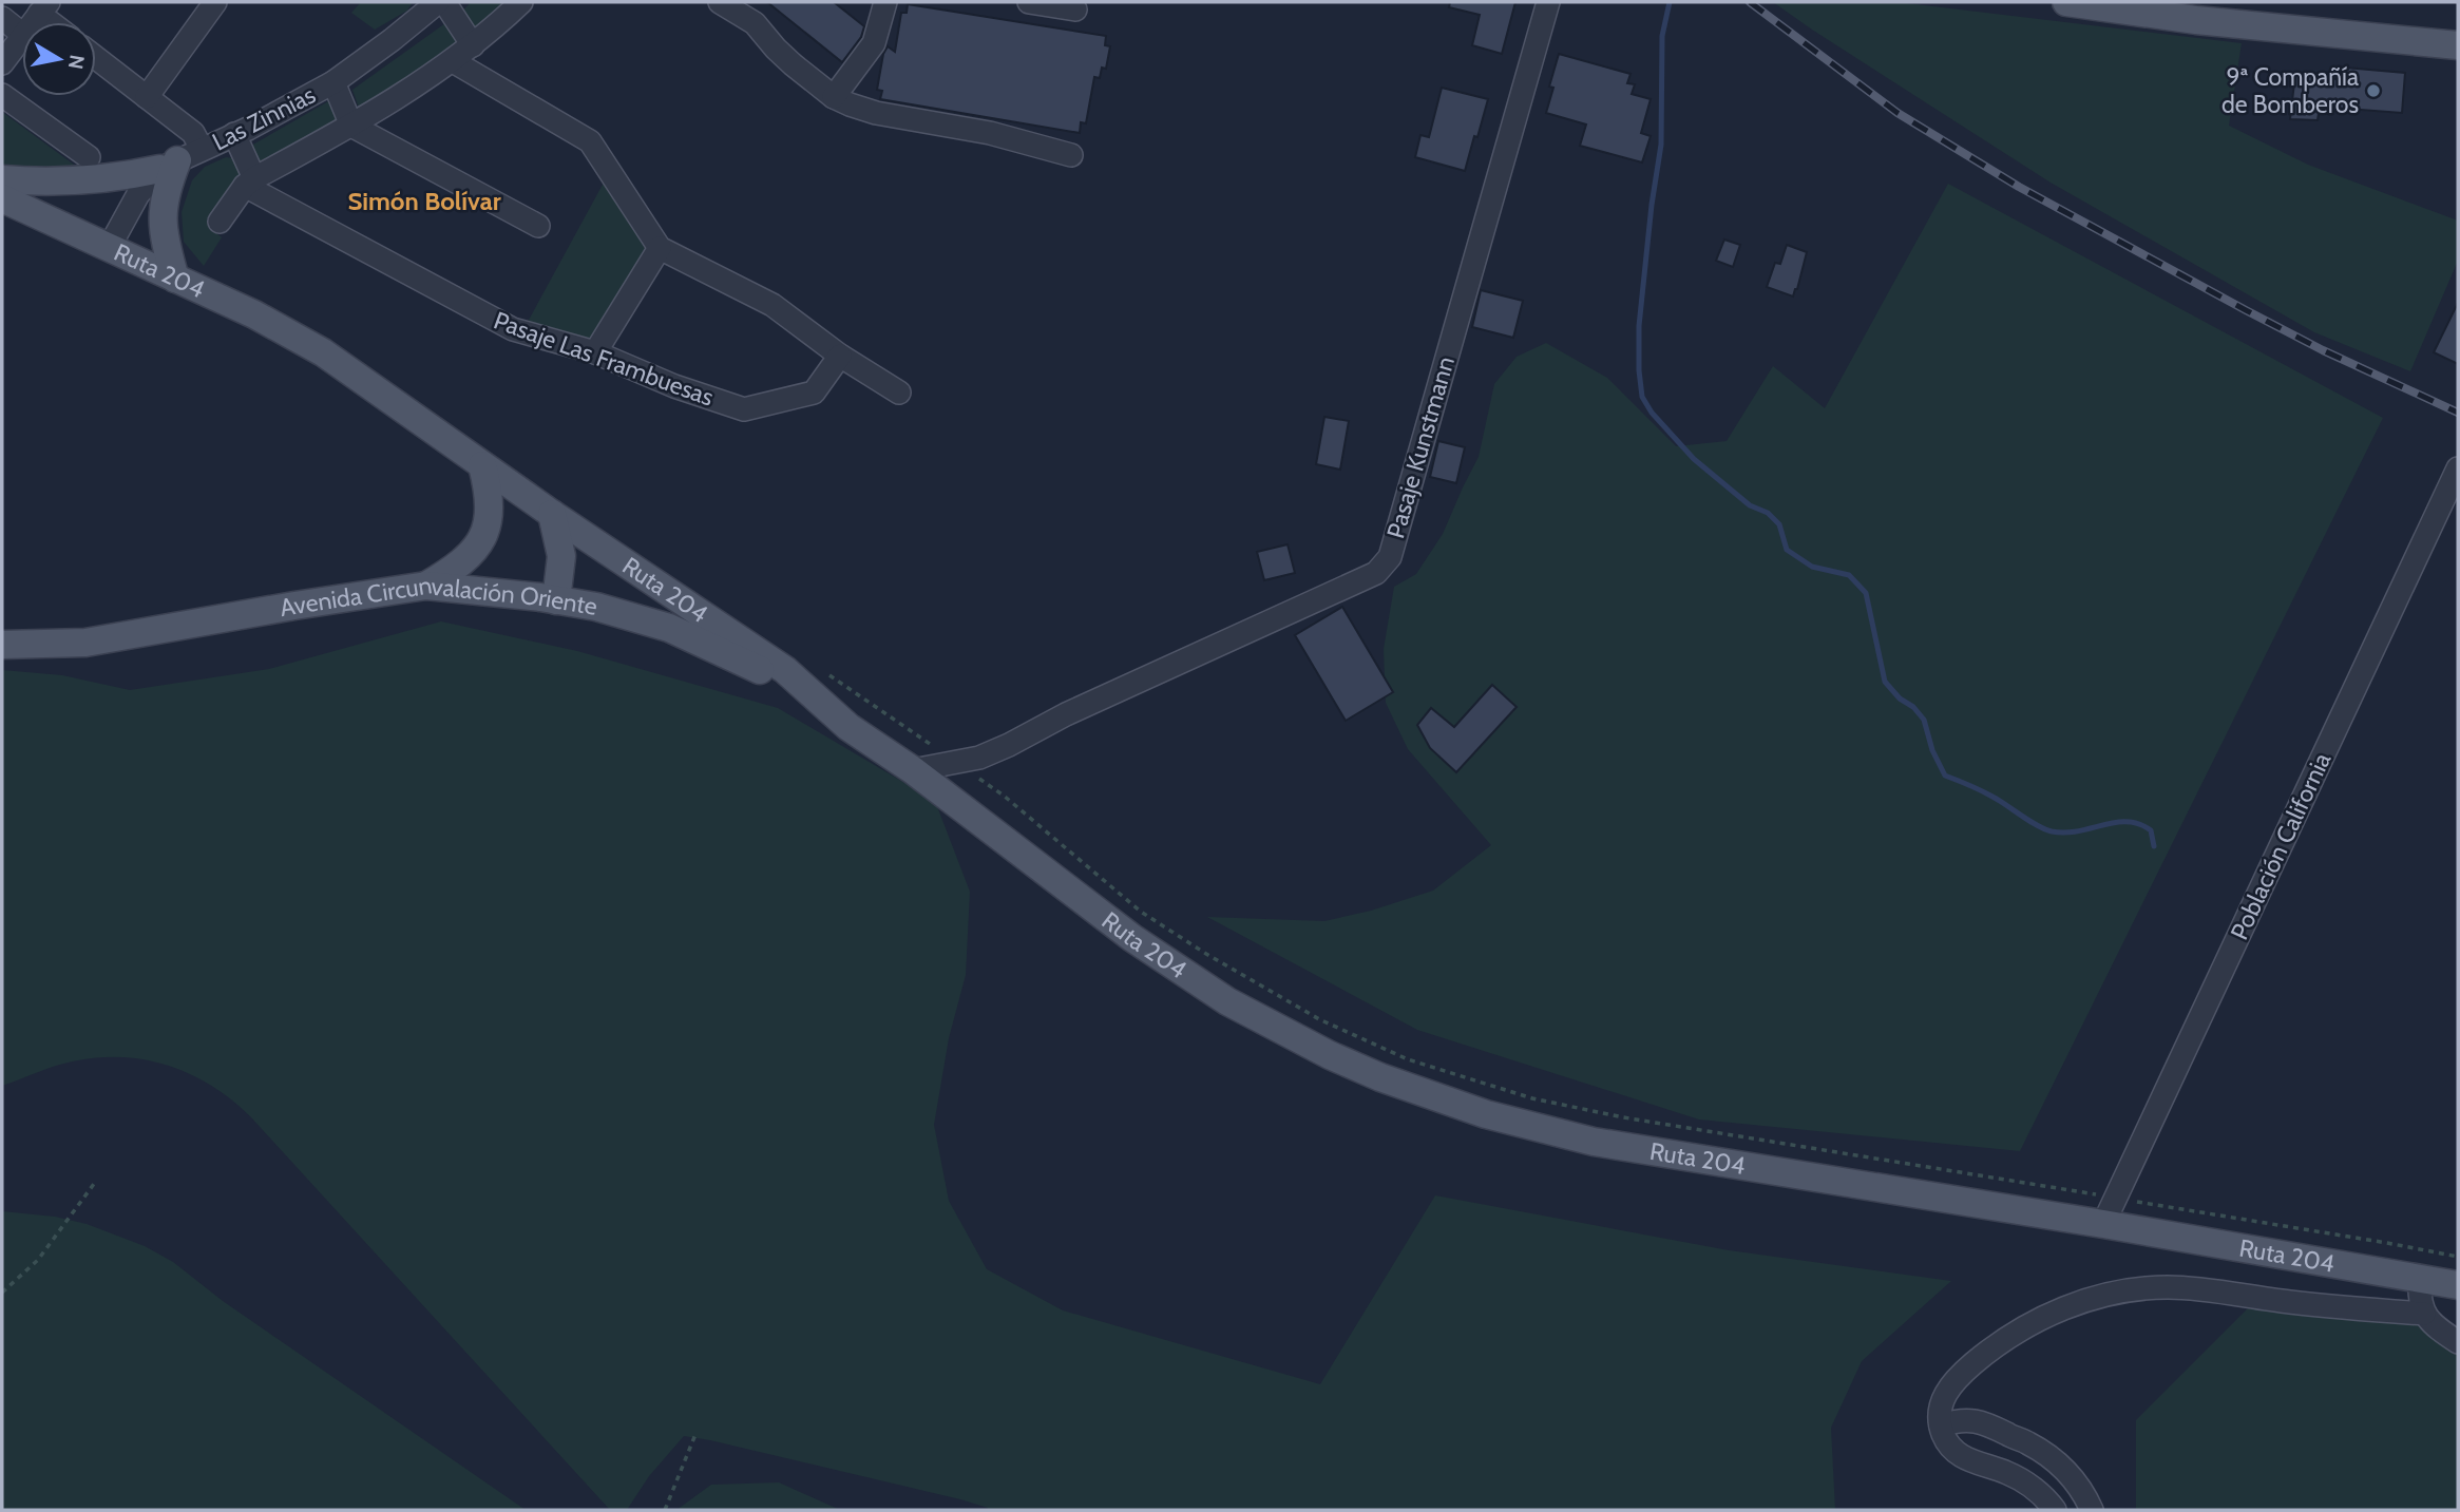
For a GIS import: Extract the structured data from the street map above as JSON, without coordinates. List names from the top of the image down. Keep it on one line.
{"streets":{"main road":["Ruta 204","Avenida Circunvalación Oriente"],"street":["Las Zinnias","Pasaje Las Frambuesas","Pasaje Kunstmann","Población California"]},"crossings":[["Las Zinnias","Ruta 204"],["Ruta 204","Pasaje Kunstmann"],["Ruta 204","Avenida Circunvalación Oriente"],["Ruta 204","Población California"]],"districts":["Simón Bolívar"],"places":["9ª Compañía de Bomberos"],"north":"right"}
